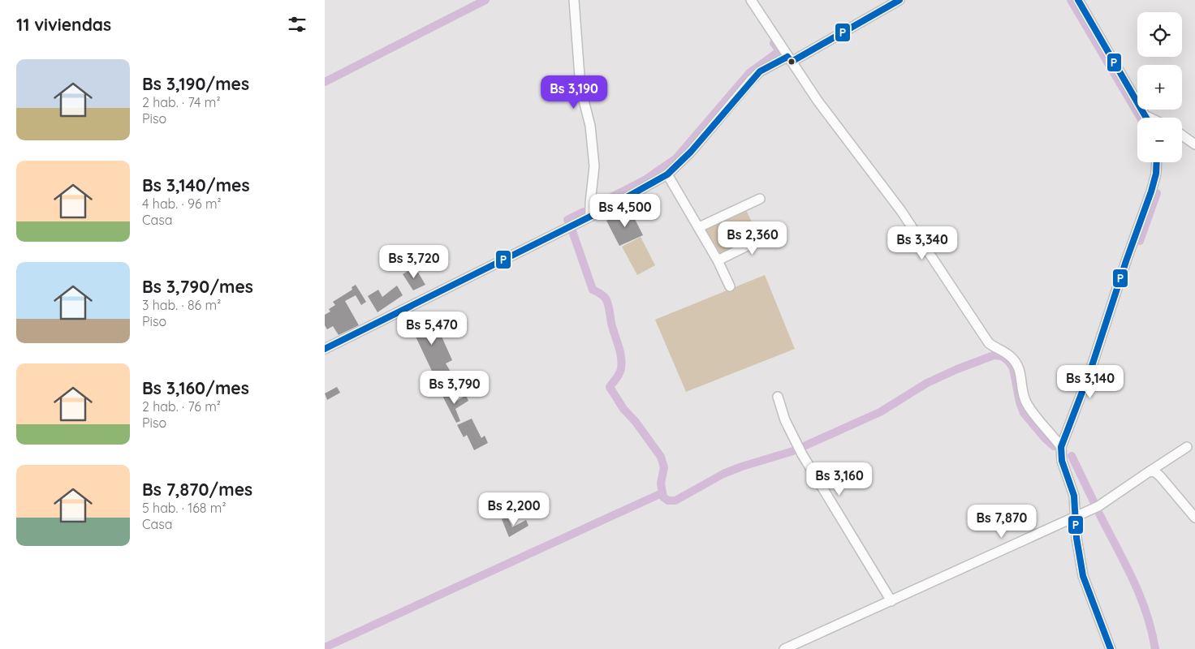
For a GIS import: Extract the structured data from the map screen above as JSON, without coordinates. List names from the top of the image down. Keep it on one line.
{"lines":["transit line P"],"page":{"heading":"11 viviendas","map_buttons":["+","−"],"list":[{"name":"Bs 3,190/mes","note":"2 hab. · 74 m² · Piso"},{"name":"Bs 3,140/mes","note":"4 hab. · 96 m² · Casa"},{"name":"Bs 3,790/mes","note":"3 hab. · 86 m² · Piso"},{"name":"Bs 3,160/mes","note":"2 hab. · 76 m² · Piso"},{"name":"Bs 7,870/mes","note":"5 hab. · 168 m² · Casa"}],"price":["Bs 3,190","Bs 4,500","Bs 2,360","Bs 3,340","Bs 3,720","Bs 5,470","Bs 3,140","Bs 3,790","Bs 3,160","Bs 2,200","Bs 7,870"]}}
